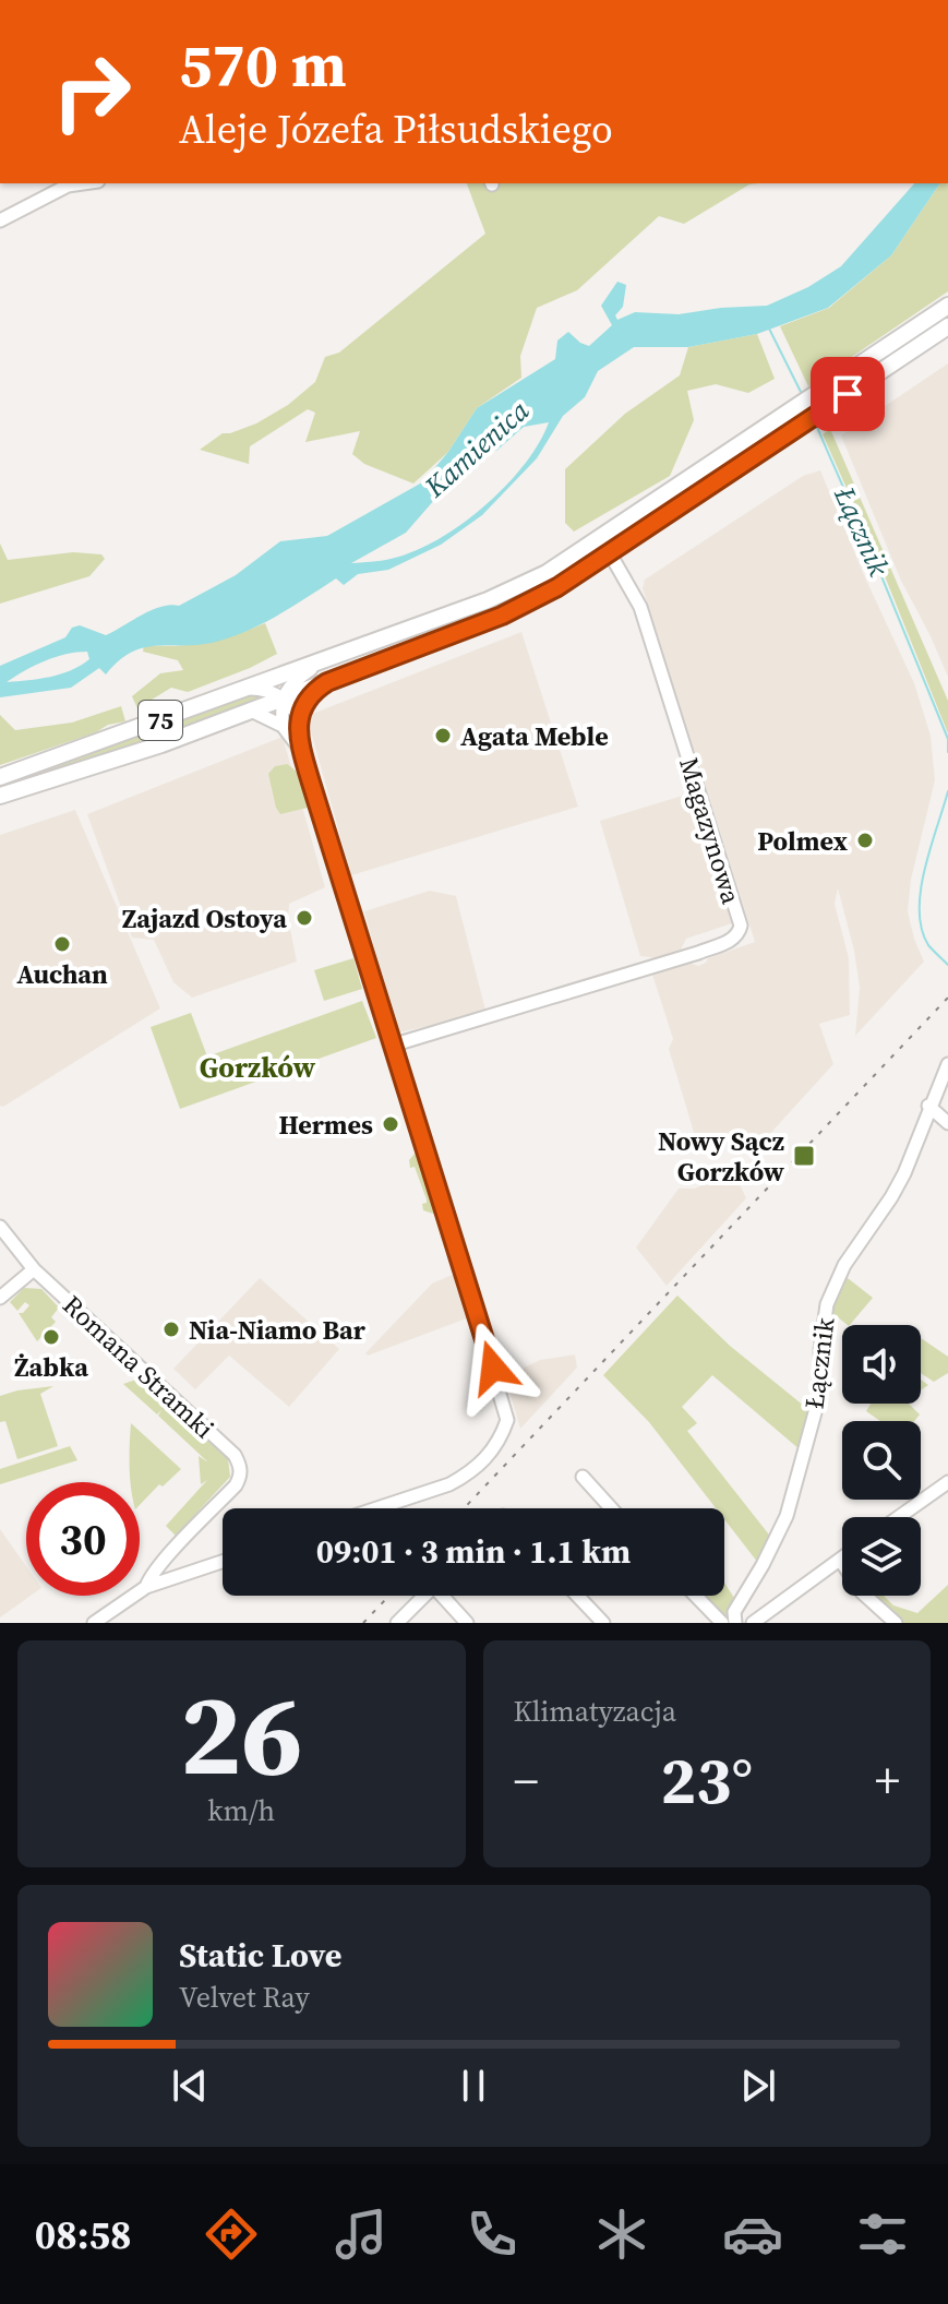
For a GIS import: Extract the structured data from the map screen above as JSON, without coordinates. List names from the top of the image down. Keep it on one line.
{"streets":{"main road":["75"],"street":["Magazynowa","Łącznik","Romana Stramki"]},"crossings":[["75","Magazynowa"]],"districts":["Gorzków"],"water":["Kamienica","Łącznik"],"places":{"other":["Agata Meble","Polmex","Zajazd Ostoya","Auchan","Hermes","Nia-Niamo Bar","Żabka"],"transit":["Nowy Sącz Gorzków"]},"page":{"turn":["570 m","Aleje Józefa Piłsudskiego"],"limit":"30","trip":"09:01 · 3 min · 1.1 km","tile":[["26","km/h"],"Klimatyzacja"],"heat":["−","23°","+"],"song":["Static Love","Velvet Ray"],"tabs":"08:58"}}
